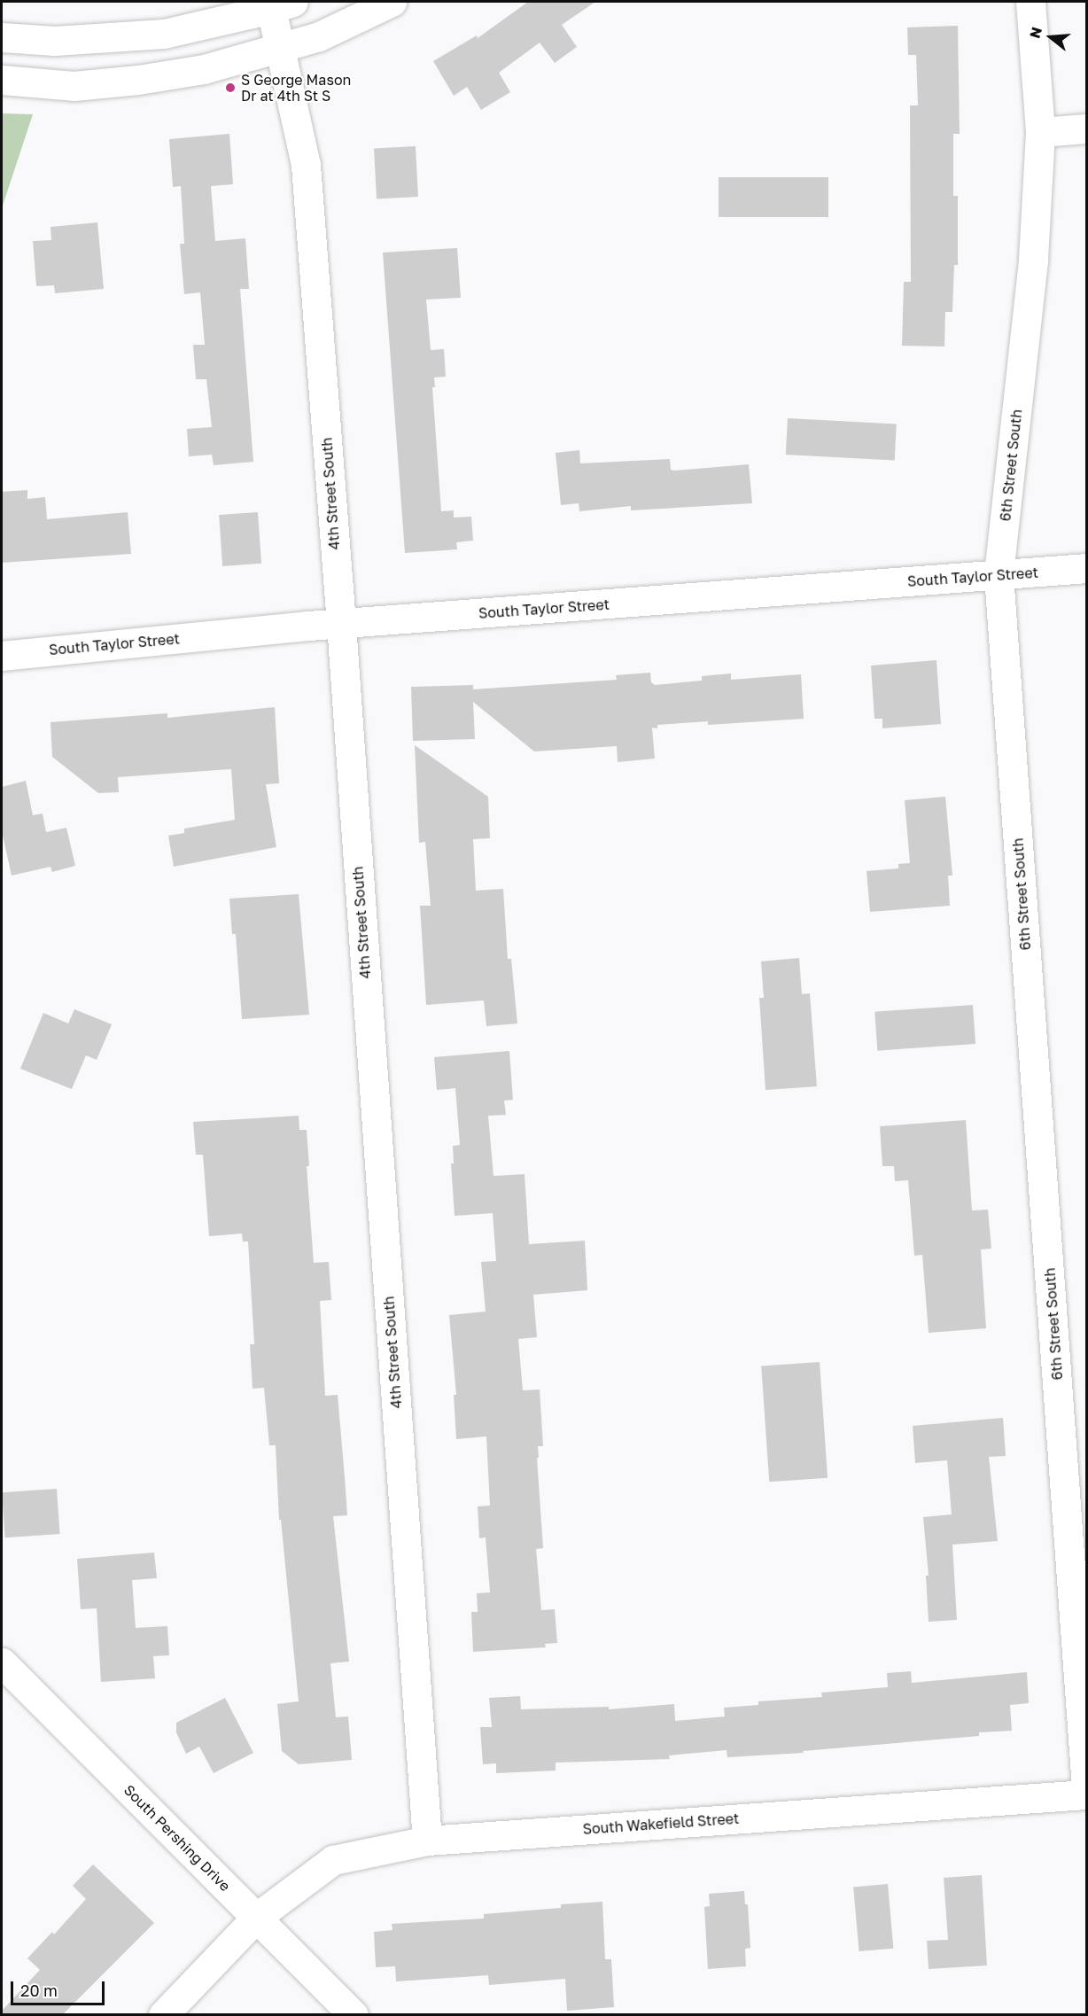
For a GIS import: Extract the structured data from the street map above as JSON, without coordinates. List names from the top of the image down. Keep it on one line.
{"streets":{"street":["6th Street South","4th Street South","South Taylor Street","South Wakefield Street","South Pershing Drive"]},"crossings":[["6th Street South","South Taylor Street"],["4th Street South","South Taylor Street"],["4th Street South","South Wakefield Street"],["South Wakefield Street","South Pershing Drive"]],"places":["S George Mason Dr at 4th St S"],"scale_bar":"20 m","north":"left"}
